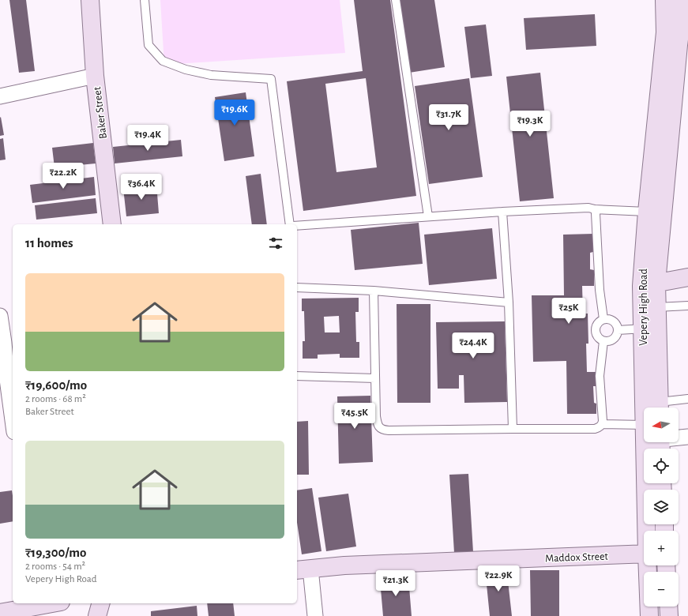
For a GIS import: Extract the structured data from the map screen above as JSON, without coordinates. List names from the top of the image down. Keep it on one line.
{"streets":{"main road":["Baker Street","Vepery High Road","Maddox Street"]},"north":"left","page":{"price":["₹19.6K","₹31.7K","₹19.3K","₹19.4K","₹22.2K","₹36.4K","₹25K","₹24.4K","₹45.5K","₹22.9K","₹21.3K"],"heading":"11 homes","list":[{"name":"₹19,600/mo","note":"2 rooms · 68 m² · Baker Street"},{"name":"₹19,300/mo","note":"2 rooms · 54 m² · Vepery High Road"}],"map_buttons":["+","−"]}}
